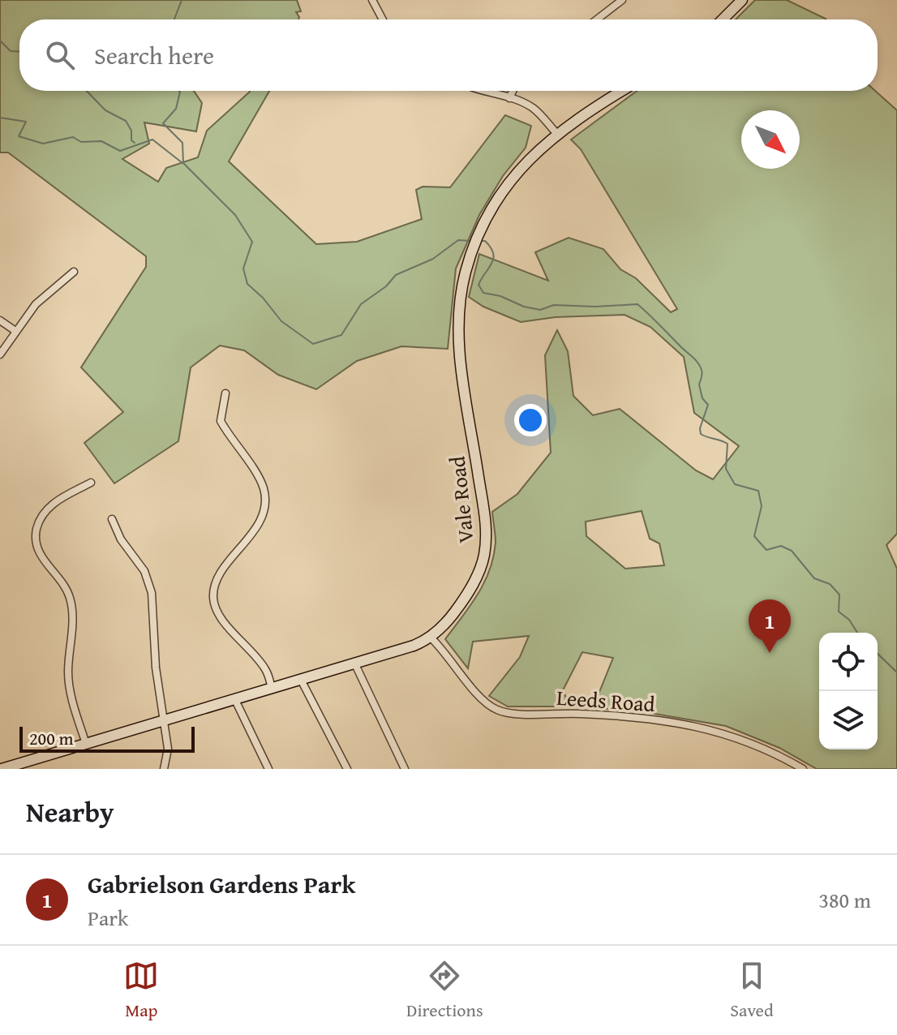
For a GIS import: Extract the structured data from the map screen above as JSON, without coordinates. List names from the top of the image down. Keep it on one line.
{"streets":{"main road":["Vale Road"],"street":["Leeds Road"]},"crossings":[["Vale Road","Leeds Road"]],"scale_bar":"200 m","north":"bottom right","page":{"search":"Search here","pins":"1","scale":"200 m","heading":"Nearby","list":[{"mark":"1","name":"Gabrielson Gardens Park","note":"Park","value":"380 m"}],"nav":["Map","Directions","Saved"]}}
